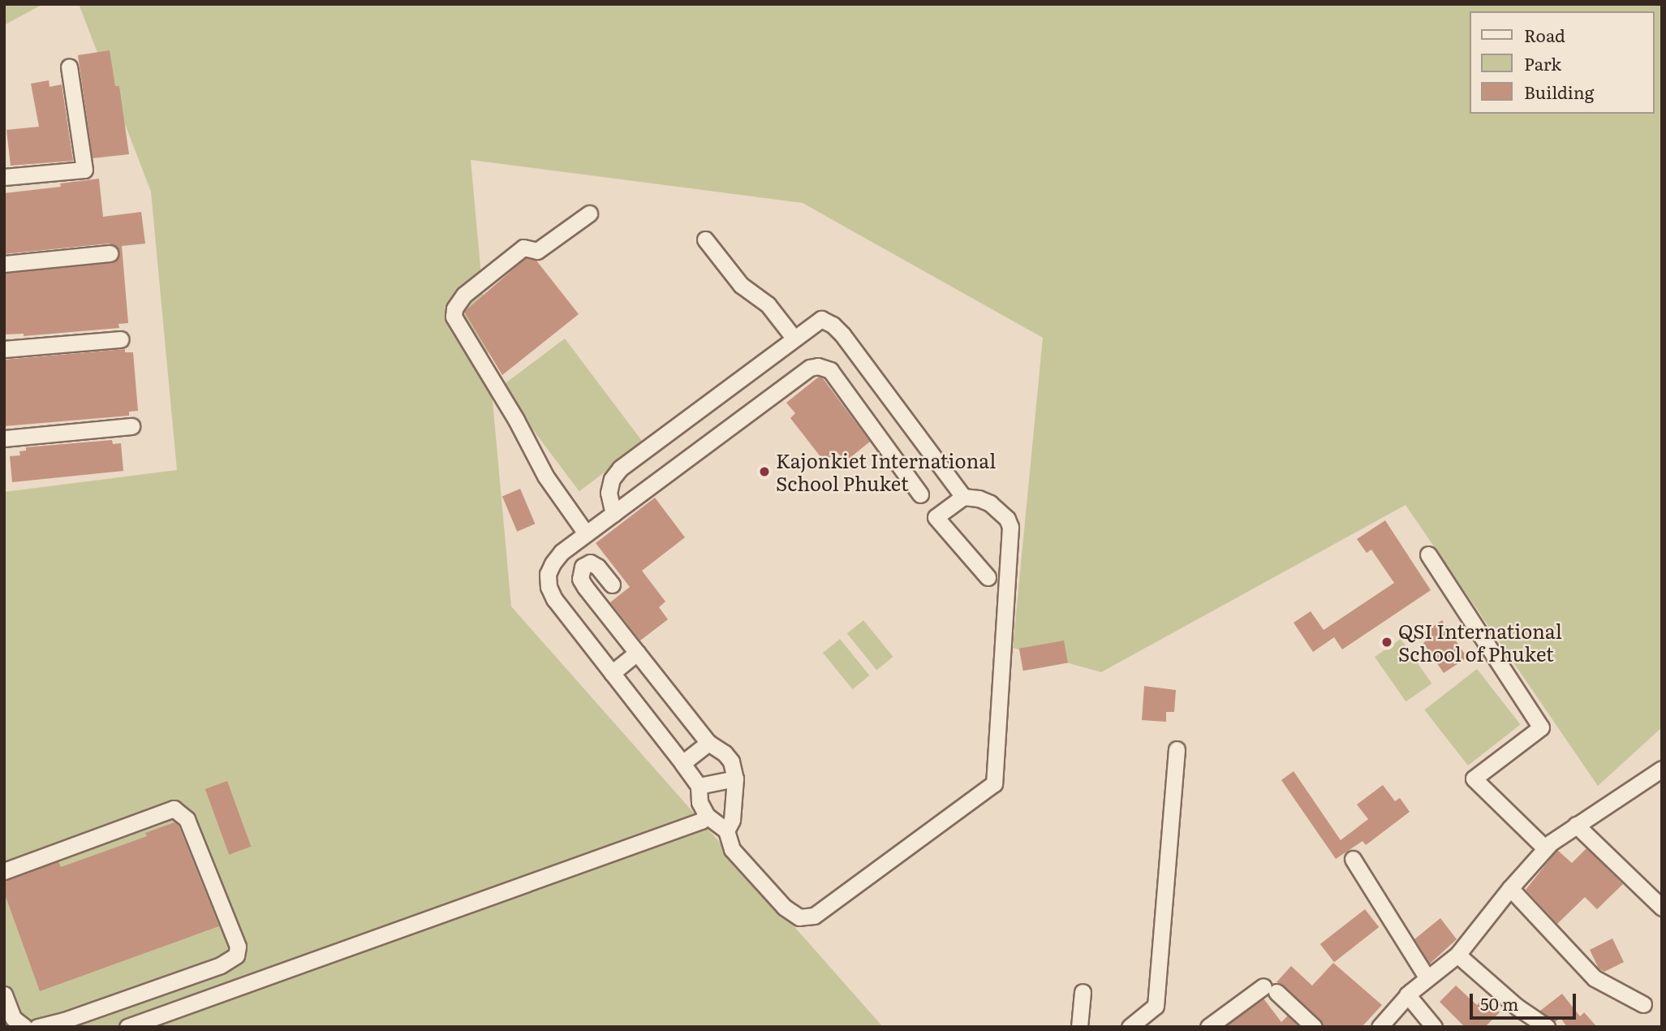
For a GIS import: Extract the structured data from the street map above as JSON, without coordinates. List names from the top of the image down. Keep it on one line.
{"places":["Kajonkiet International School Phuket","QSI International School of Phuket"],"legend":["Road","Park","Building"],"scale_bar":"50 m"}
